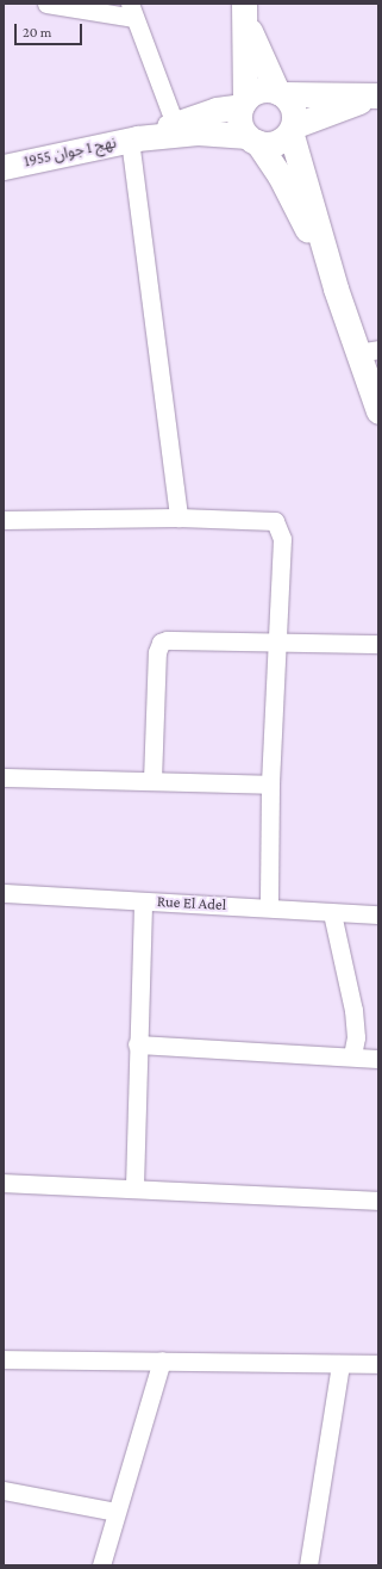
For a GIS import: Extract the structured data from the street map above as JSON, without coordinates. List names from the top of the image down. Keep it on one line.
{"streets":{"main road":["نهج 1 جوان 1955"],"street":["Rue El Adel"]},"scale_bar":"20 m"}
